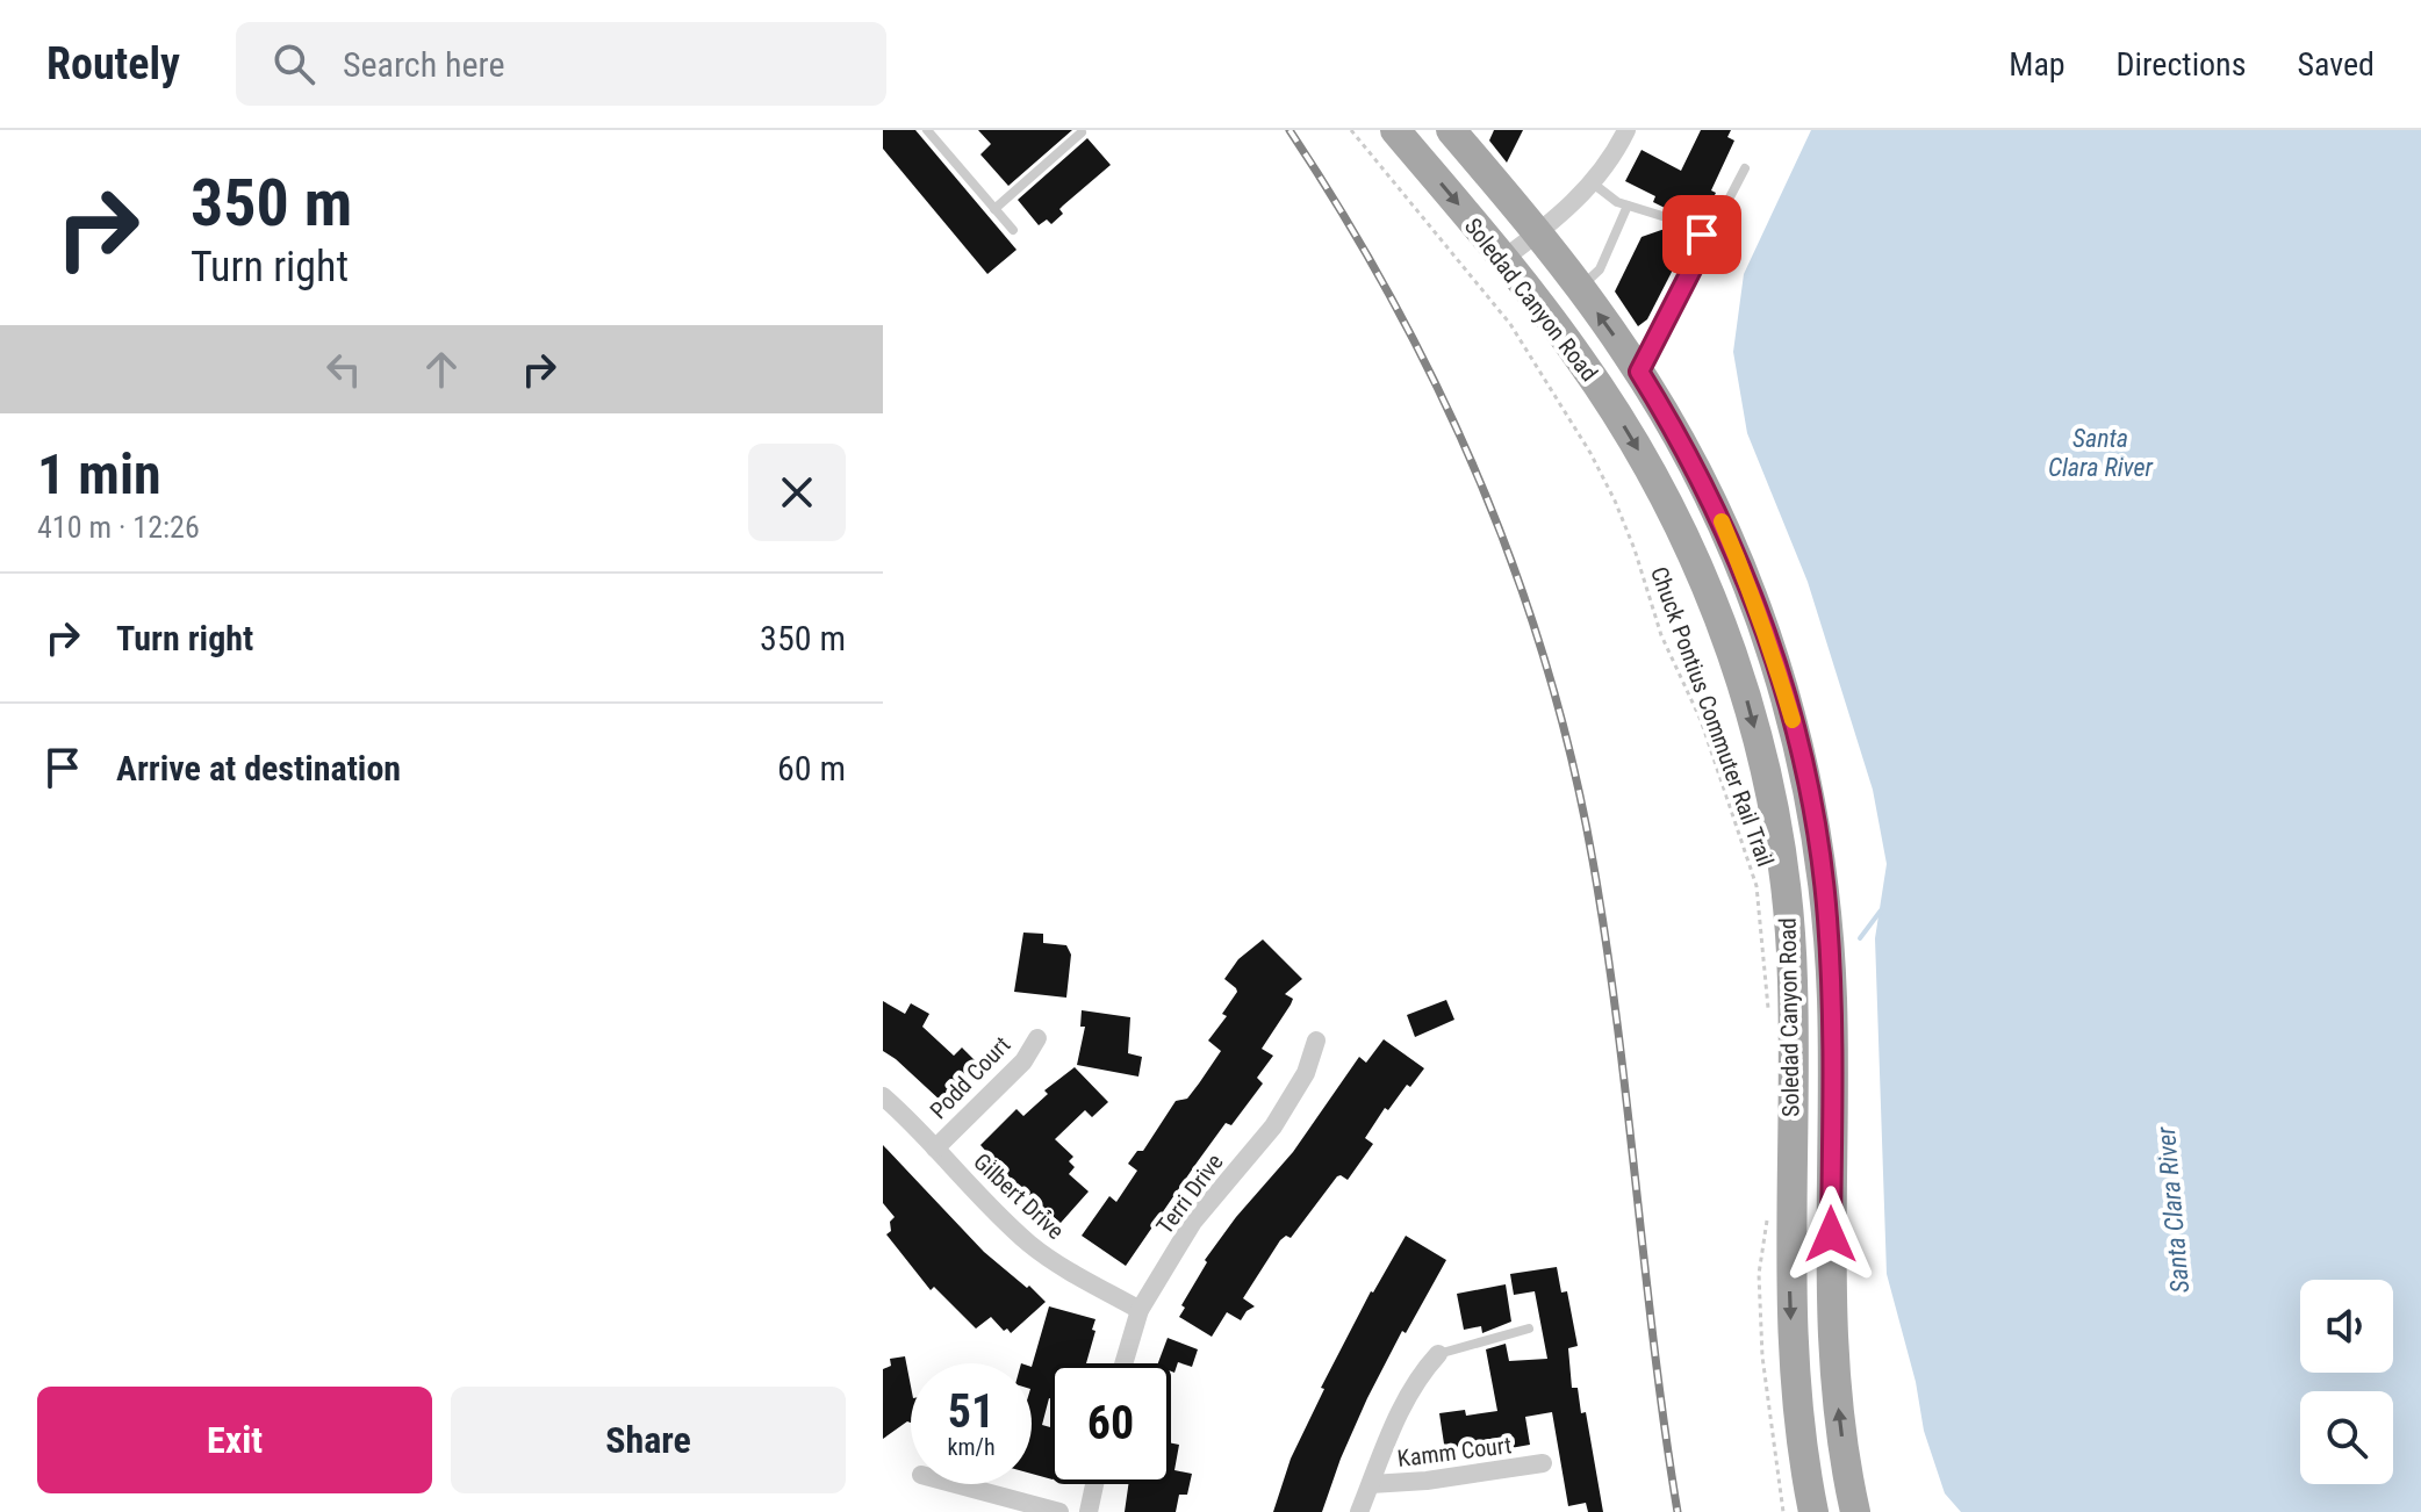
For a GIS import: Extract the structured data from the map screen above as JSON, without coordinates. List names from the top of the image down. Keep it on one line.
{"streets":{"main road":["Soledad Canyon Road"],"street":["Podd Court","Terri Drive","Gilbert Drive","Kamm Court"],"path":["Chuck Pontius Commuter Rail Trail"]},"crossings":[["Podd Court","Gilbert Drive"],["Terri Drive","Gilbert Drive"]],"water":["Santa Clara River"],"page":{"header":"Routely","search":"Search here","nav":["Map","Directions","Saved"],"turn":["350 m","Turn right"],"heading":["1 min","410 m · 12:26"],"list":[{"name":"Turn right","value":"350 m"},{"name":"Arrive at destination","value":"60 m"}],"speed":"51 km/h","limit":"60","buttons":["Exit","Share"]}}
